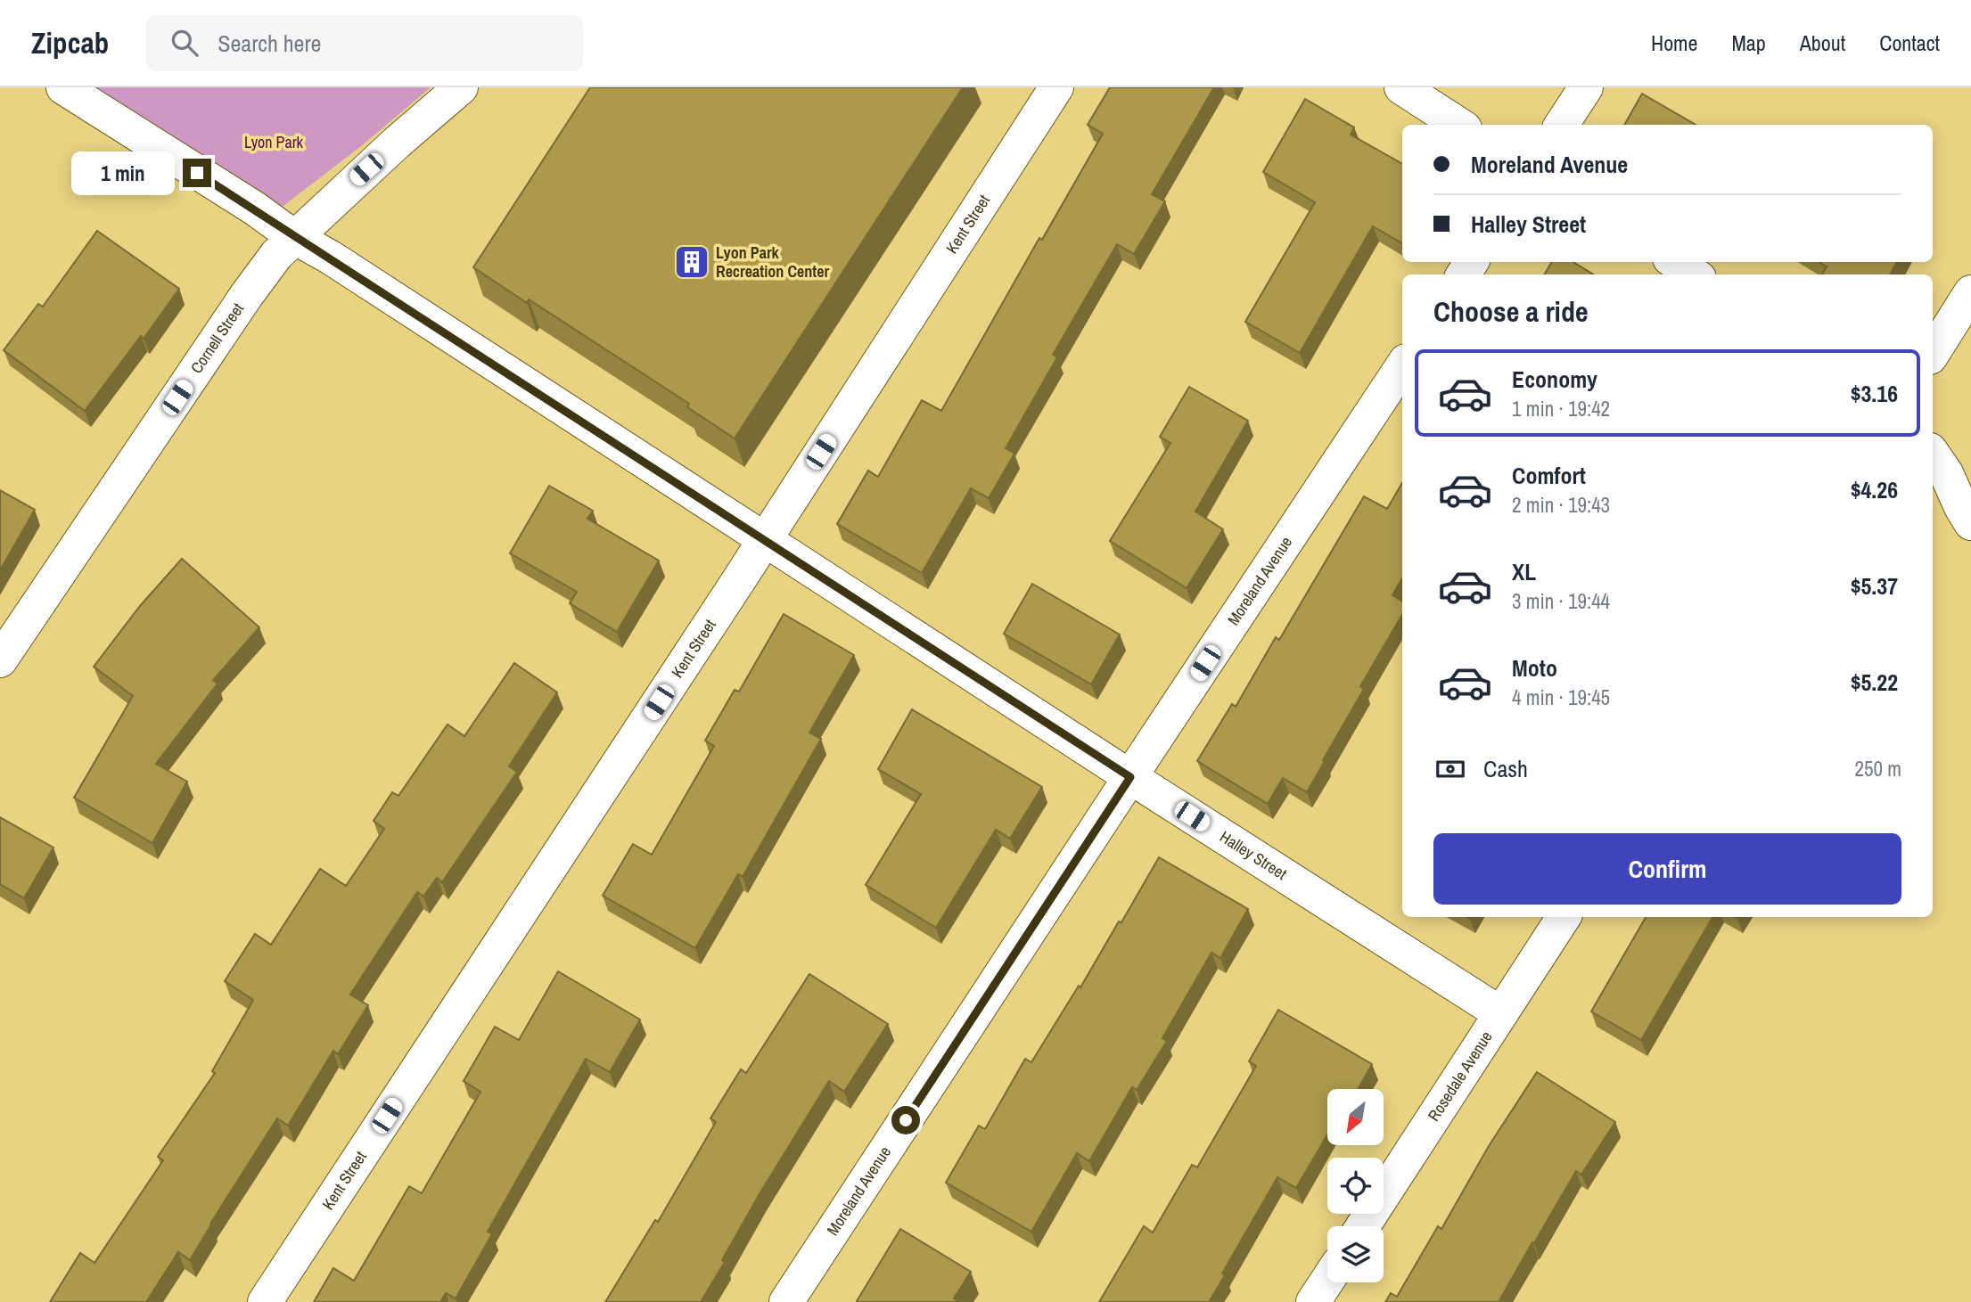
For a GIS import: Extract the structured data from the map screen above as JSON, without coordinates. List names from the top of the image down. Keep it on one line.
{"streets":{"street":["Kent Street","Cornell Street","Moreland Avenue","Halley Street","Rosedale Avenue"]},"crossings":[["Kent Street","Halley Street"],["Cornell Street","Halley Street"],["Moreland Avenue","Halley Street"],["Halley Street","Rosedale Avenue"]],"parks":["Lyon Park"],"places":{"building":["Lyon Park Recreation Center"]},"north":"bottom left","page":{"header":"Zipcab","search":"Search here","nav":["Home","Map","About","Contact"],"banner":["Moreland Avenue","Halley Street"],"bubble":"1 min","heading":"Choose a ride","list":[{"name":"Economy","note":"1 min · 19:42","value":"$3.16"},{"name":"Comfort","note":"2 min · 19:43","value":"$4.26"},{"name":"XL","note":"3 min · 19:44","value":"$5.37"},{"name":"Moto","note":"4 min · 19:45","value":"$5.22"}],"pay":["Cash","250 m"],"buttons":"Confirm"}}
